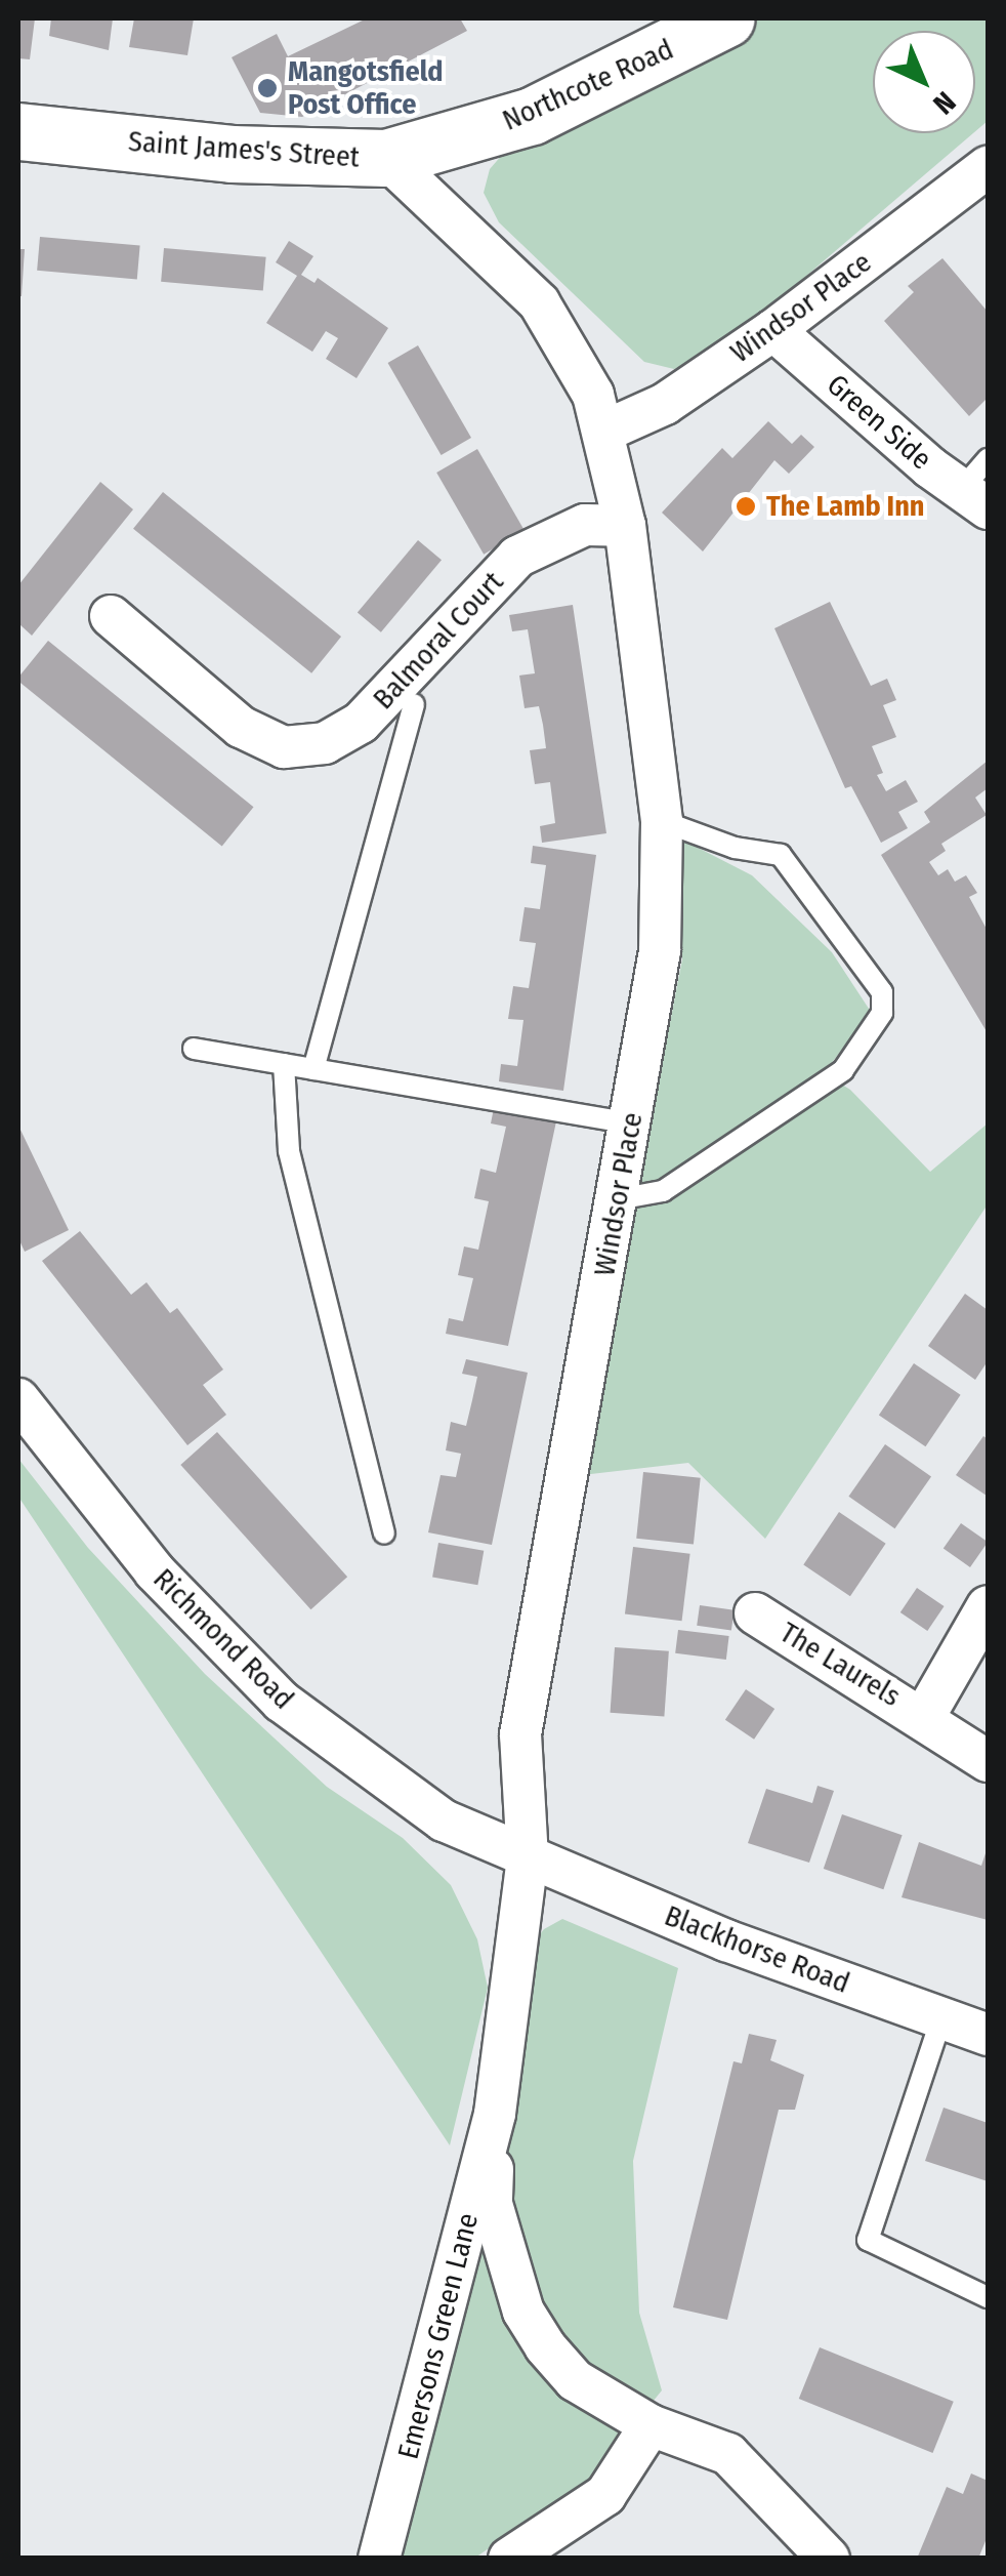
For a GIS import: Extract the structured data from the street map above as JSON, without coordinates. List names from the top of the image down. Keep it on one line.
{"streets":{"street":["Northcote Road","Saint James's Street","Windsor Place","Green Side","Balmoral Court","Richmond Road","The Laurels","Blackhorse Road","Emersons Green Lane"]},"crossings":[["Northcote Road","Saint James's Street"],["Saint James's Street","Windsor Place"],["Saint James's Street","Balmoral Court"],["Windsor Place","Green Side"],["Windsor Place","Balmoral Court"],["Windsor Place","Richmond Road"],["Windsor Place","Blackhorse Road"],["Windsor Place","Emersons Green Lane"],["Richmond Road","Blackhorse Road"],["Richmond Road","Emersons Green Lane"],["Blackhorse Road","Emersons Green Lane"]],"places":["Mangotsfield Post Office","The Lamb Inn"],"north":"bottom right"}
